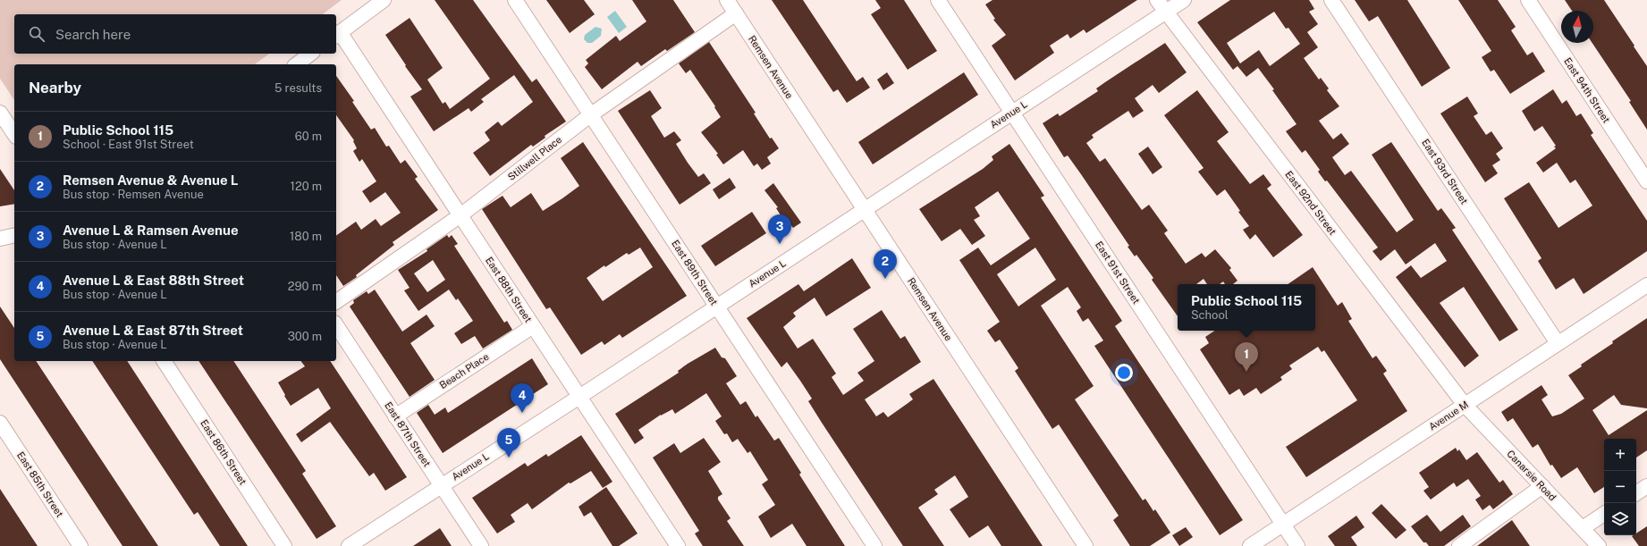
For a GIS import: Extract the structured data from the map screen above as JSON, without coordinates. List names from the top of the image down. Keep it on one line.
{"streets":{"street":["Remsen Avenue","East 94th Street","Avenue L","Stillwell Place","East 93rd Street","East 92nd Street","East 89th Street","East 91st Street","East 88th Street","Beach Place","Avenue M","East 87th Street","East 86th Street","Canarsie Road","East 85th Street"]},"crossings":[["Remsen Avenue","Avenue L"],["Remsen Avenue","Stillwell Place"],["Avenue L","East 92nd Street"],["Avenue L","East 89th Street"],["Avenue L","East 91st Street"],["Avenue L","East 88th Street"],["Avenue L","East 87th Street"],["Stillwell Place","East 89th Street"],["Stillwell Place","East 88th Street"],["East 93rd Street","Avenue M"],["East 92nd Street","Avenue M"],["East 92nd Street","Canarsie Road"],["East 91st Street","Avenue M"],["East 88th Street","Beach Place"],["Beach Place","East 87th Street"],["Avenue M","Canarsie Road"]],"north":"top","page":{"search":"Search here","heading":["Nearby","5 results"],"list":[{"mark":"1","name":"Public School 115","note":"School · East 91st Street","value":"60 m"},{"mark":"2","name":"Remsen Avenue & Avenue L","note":"Bus stop · Remsen Avenue","value":"120 m"},{"mark":"3","name":"Avenue L & Ramsen Avenue","note":"Bus stop · Avenue L","value":"180 m"},{"mark":"4","name":"Avenue L & East 88th Street","note":"Bus stop · Avenue L","value":"290 m"},{"mark":"5","name":"Avenue L & East 87th Street","note":"Bus stop · Avenue L","value":"300 m"}],"pins":["3","2","1","4","5"],"popup":["Public School 115","School"],"map_buttons":["+","−"]}}
